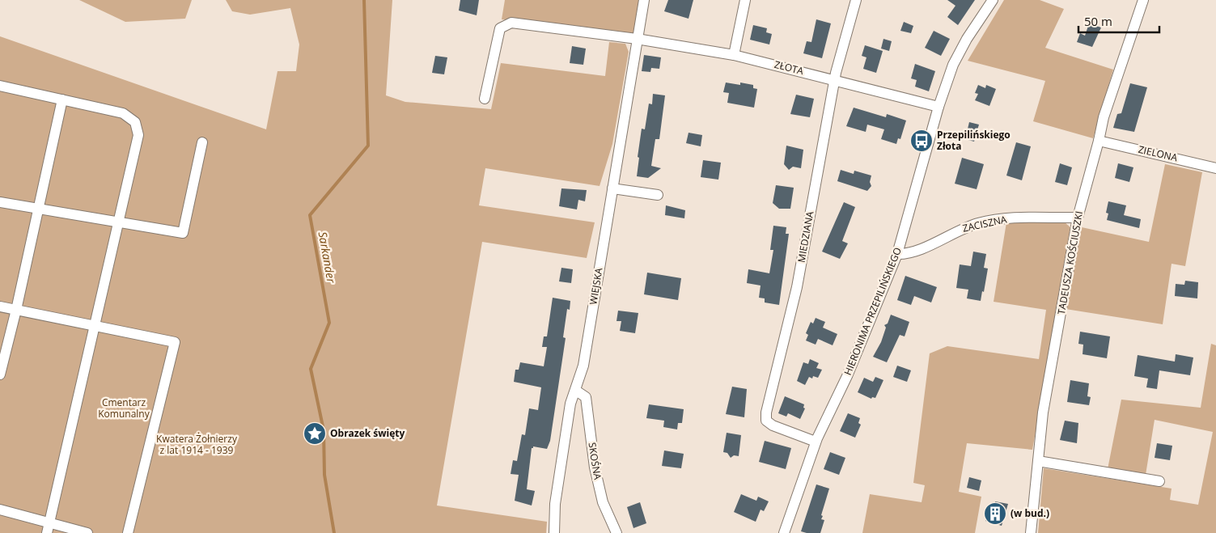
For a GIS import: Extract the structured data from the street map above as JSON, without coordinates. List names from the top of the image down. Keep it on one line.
{"streets":{"street":["ZŁOTA","ZIELONA","ZACISZNA","MIEDZIANA","TADEUSZA KOŚCIUSZKI","WIEJSKA","HIERONIMA PRZEPILIŃSKIEGO","SKOŚNA"]},"crossings":[["ZŁOTA","MIEDZIANA"],["ZŁOTA","WIEJSKA"],["ZŁOTA","HIERONIMA PRZEPILIŃSKIEGO"],["ZIELONA","TADEUSZA KOŚCIUSZKI"],["ZACISZNA","TADEUSZA KOŚCIUSZKI"],["ZACISZNA","HIERONIMA PRZEPILIŃSKIEGO"],["MIEDZIANA","HIERONIMA PRZEPILIŃSKIEGO"],["WIEJSKA","SKOŚNA"]],"water":["Sarkander"],"parks":["Cmentarz Komunalny","Kwatera Żołnierzy z lat 1914 - 1939"],"places":{"bus stop":["Przepilińskiego Złota"],"place":["Obrazek święty"],"building":["(w bud.)"]},"scale_bar":"50 m"}
